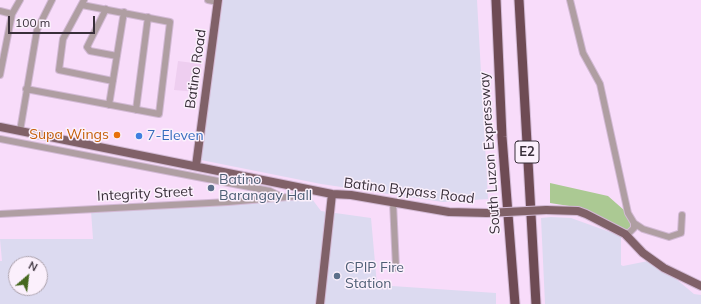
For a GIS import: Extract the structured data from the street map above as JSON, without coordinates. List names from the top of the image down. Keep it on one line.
{"streets":{"highway":["E2","South Luzon Expressway"],"main road":["Batino Road","Batino Bypass Road"],"street":["Integrity Street"]},"crossings":[["Batino Road","Batino Bypass Road"],["Batino Bypass Road","Integrity Street"]],"places":["Supa Wings","7-Eleven","Batino Barangay Hall","CPIP Fire Station"],"scale_bar":"100 m","north":"top right"}
